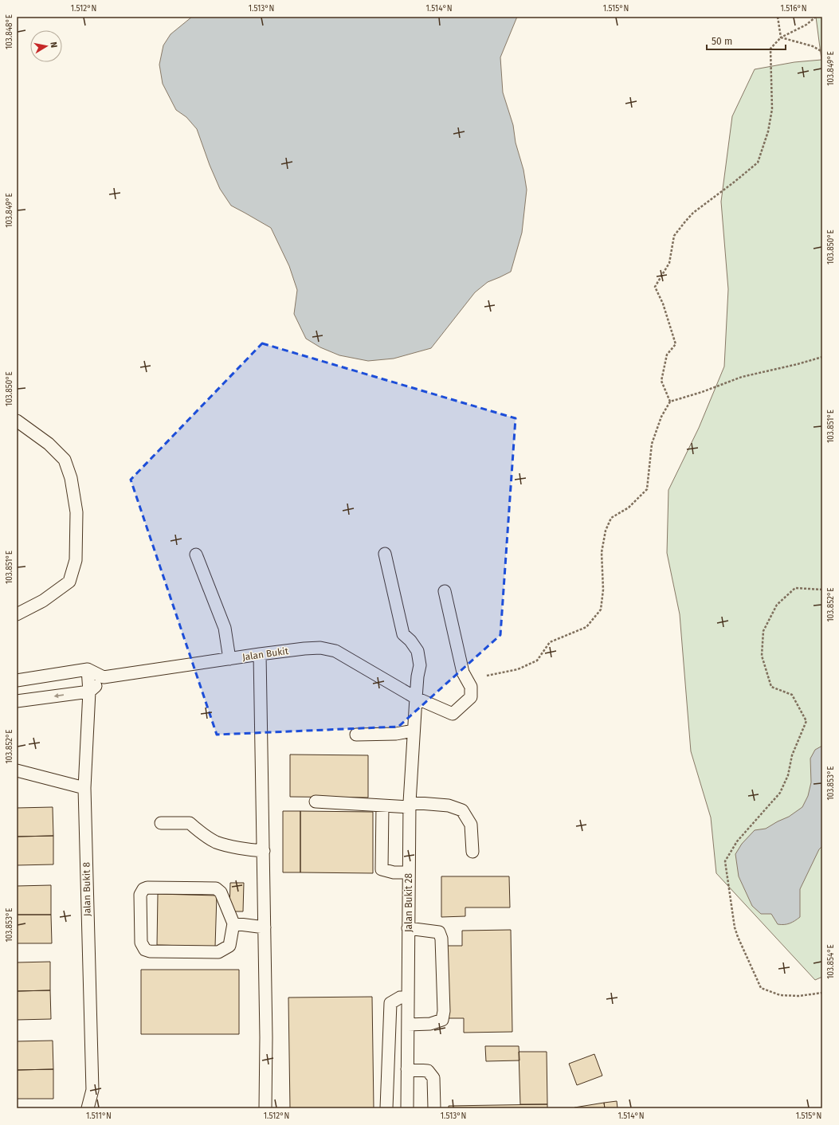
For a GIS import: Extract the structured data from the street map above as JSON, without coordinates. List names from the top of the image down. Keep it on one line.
{"streets":{"street":["Jalan Bukit","Jalan Bukit 8","Jalan Bukit 28"]},"crossings":[["Jalan Bukit","Jalan Bukit 28"]],"scale_bar":"50 m","north":"right","coordinates":["1.512°N","1.513°N","1.514°N","1.515°N","1.516°N","103.848°E","103.849°E","103.850°E","103.851°E","103.852°E","103.853°E","103.854°E","1.511°N"]}
